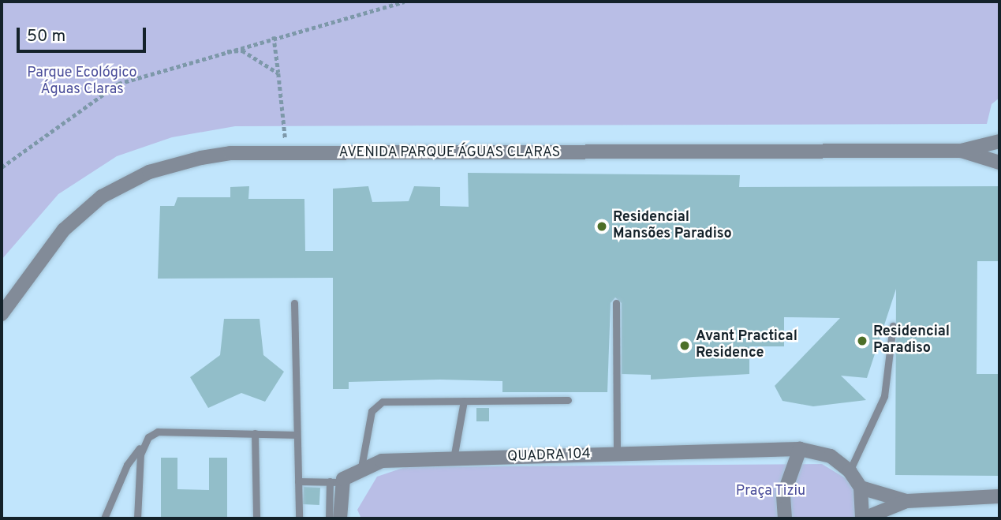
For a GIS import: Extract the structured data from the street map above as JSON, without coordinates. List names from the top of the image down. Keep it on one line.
{"streets":{"street":["AVENIDA PARQUE ÁGUAS CLARAS","QUADRA 104"]},"parks":["Parque Ecológico Águas Claras","Praça Tiziu"],"places":["Residencial Mansões Paradiso","Residencial Paradiso","Avant Practical Residence"],"scale_bar":"50 m"}
